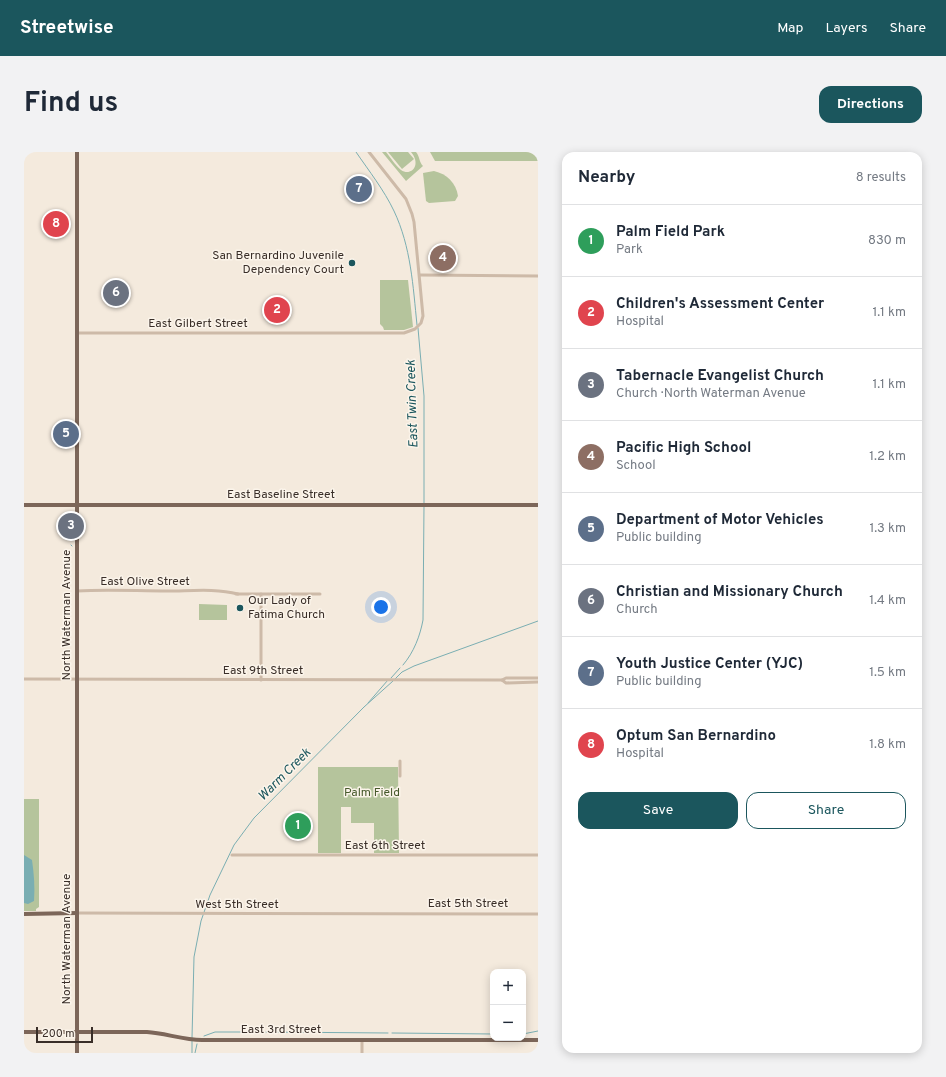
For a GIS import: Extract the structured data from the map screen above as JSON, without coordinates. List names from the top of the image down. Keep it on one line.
{"streets":{"main road":["East Baseline Street","North Waterman Avenue","East 3rd Street"],"street":["East Gilbert Street","East Olive Street","East 9th Street","East 6th Street","East 5th Street","West 5th Street"]},"crossings":[["East Gilbert Street","North Waterman Avenue"],["East Baseline Street","North Waterman Avenue"],["East Olive Street","North Waterman Avenue"],["North Waterman Avenue","East 9th Street"],["North Waterman Avenue","West 5th Street"],["North Waterman Avenue","East 3rd Street"],["East 5th Street","West 5th Street"]],"water":["East Twin Creek","Warm Creek"],"parks":["Palm Field"],"places":["San Bernardino Juvenile Dependency Court","Our Lady of Fatima Church"],"scale_bar":"200 m","page":{"header":"Streetwise","nav":["Map","Layers","Share"],"title":"Find us","buttons":["Directions",["Save","Share"]],"heading":["Nearby","8 results"],"pins":["7","8","4","6","2","5","3","1"],"list":[{"mark":"1","name":"Palm Field Park","note":"Park","value":"830 m"},{"mark":"2","name":"Children's Assessment Center","note":"Hospital","value":"1.1 km"},{"mark":"3","name":"Tabernacle Evangelist Church","note":"Church · North Waterman Avenue","value":"1.1 km"},{"mark":"4","name":"Pacific High School","note":"School","value":"1.2 km"},{"mark":"5","name":"Department of Motor Vehicles","note":"Public building","value":"1.3 km"},{"mark":"6","name":"Christian and Missionary Church","note":"Church","value":"1.4 km"},{"mark":"7","name":"Youth Justice Center (YJC)","note":"Public building","value":"1.5 km"},{"mark":"8","name":"Optum San Bernardino","note":"Hospital","value":"1.8 km"}],"map_buttons":["+","−"],"scale":"200 m"}}
